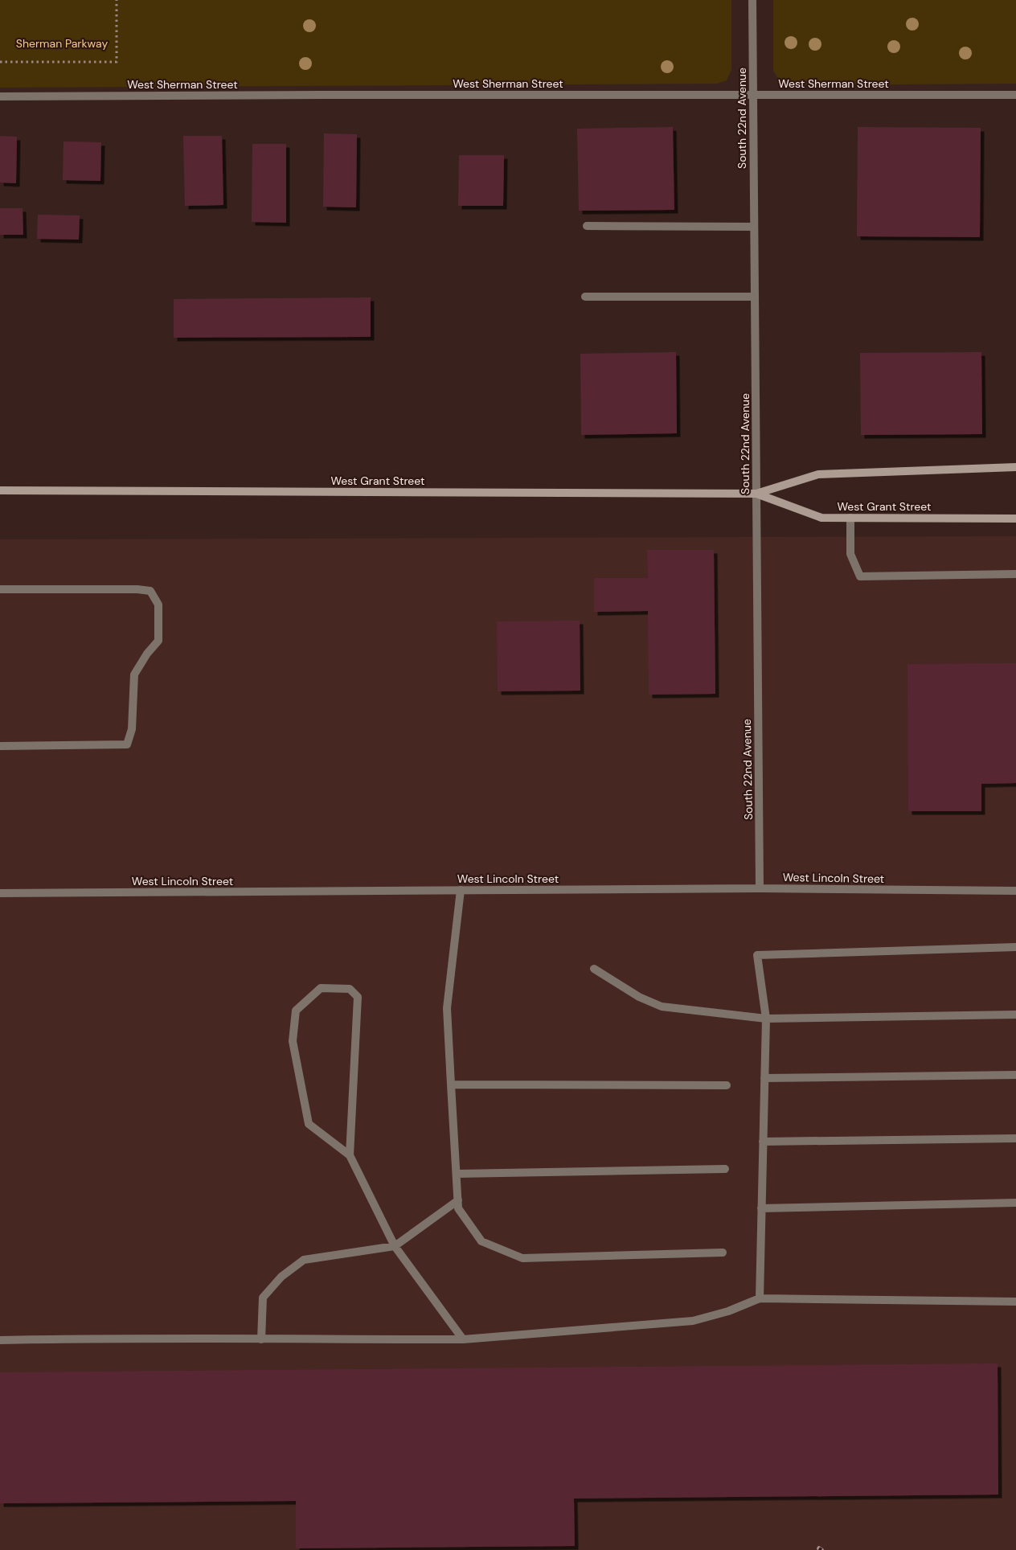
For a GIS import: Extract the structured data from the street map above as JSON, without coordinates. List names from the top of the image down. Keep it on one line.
{"streets":{"main road":["West Grant Street"],"street":["West Sherman Street","South 22nd Avenue","West Lincoln Street"]},"crossings":[["West Sherman Street","South 22nd Avenue"],["South 22nd Avenue","West Grant Street"],["South 22nd Avenue","West Lincoln Street"]],"parks":["Sherman Parkway"]}
